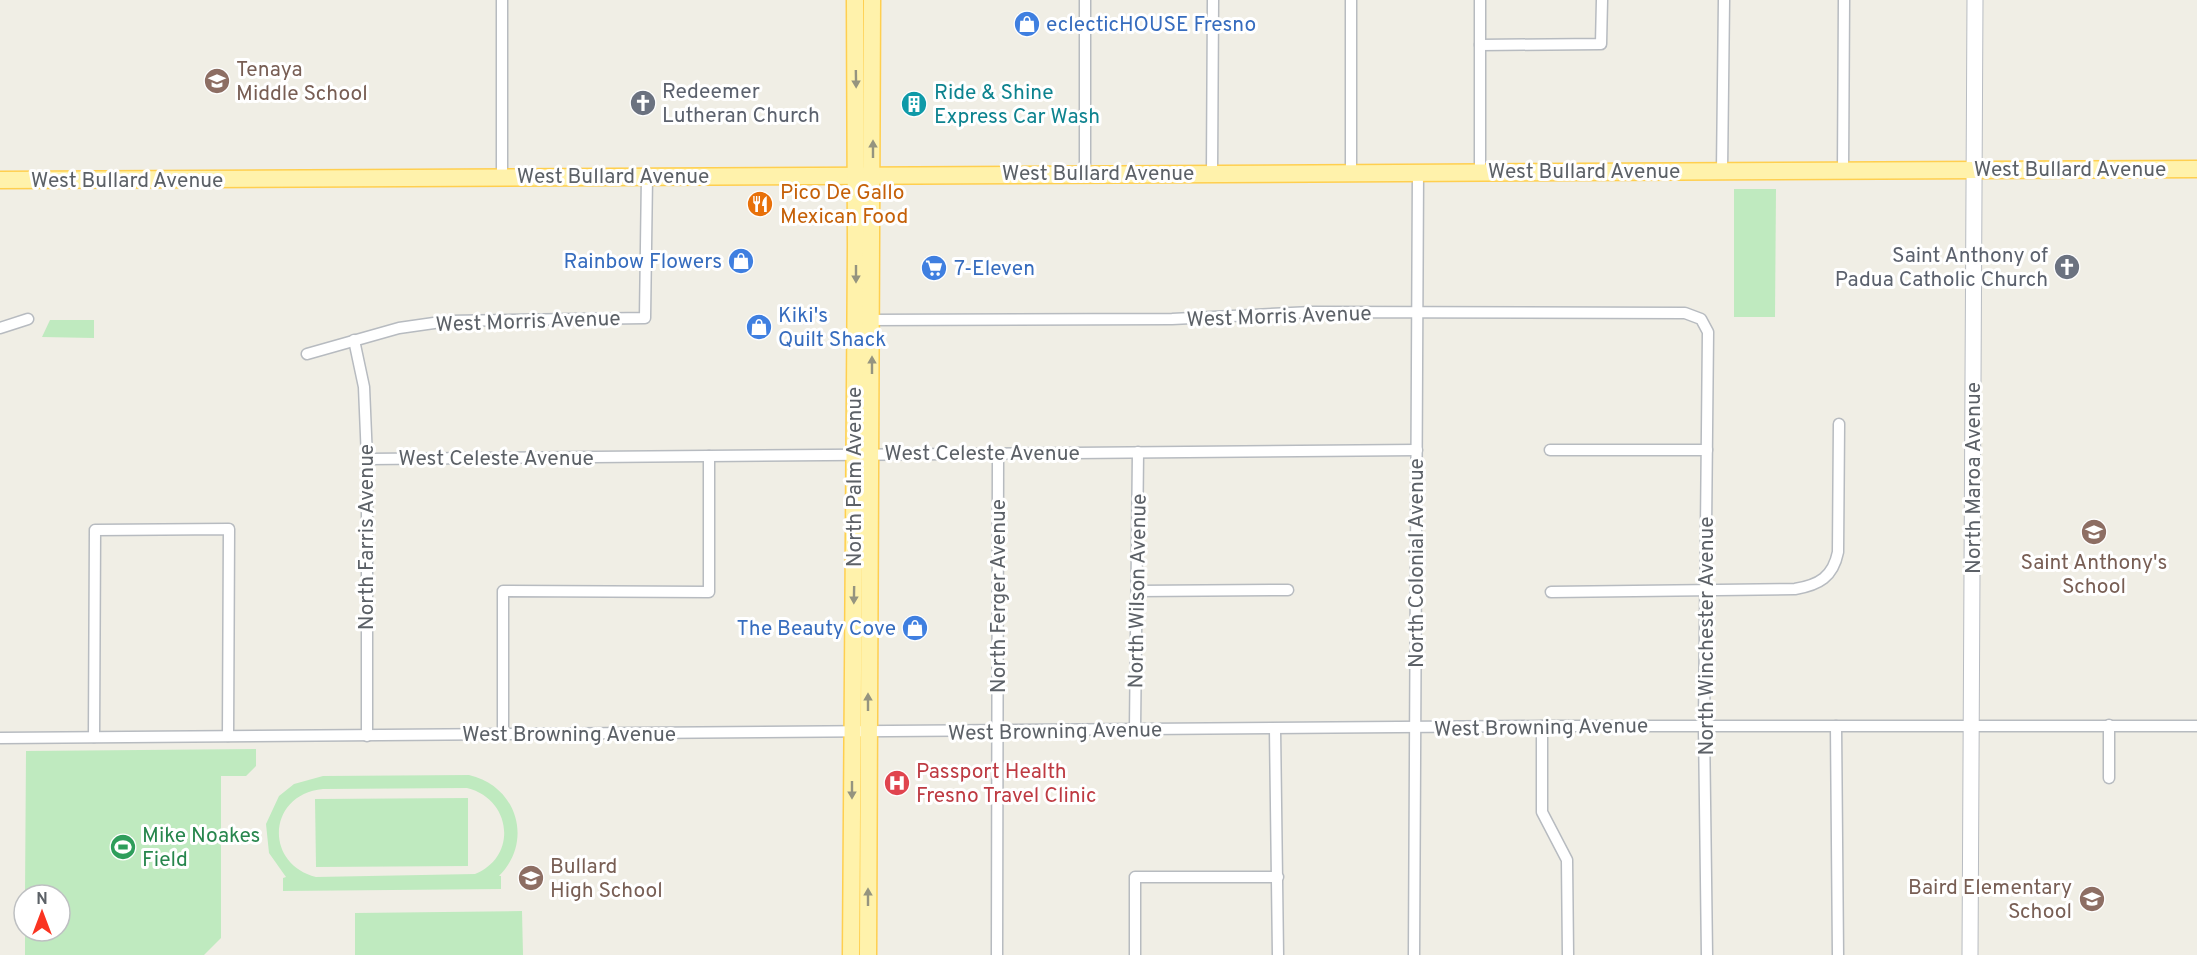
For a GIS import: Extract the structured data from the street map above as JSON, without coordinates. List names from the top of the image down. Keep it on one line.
{"streets":{"main road":["West Bullard Avenue","North Palm Avenue","North Maroa Avenue"],"street":["West Morris Avenue","West Celeste Avenue","North Farris Avenue","North Colonial Avenue","North Wilson Avenue","North Ferger Avenue","North Winchester Avenue","West Browning Avenue"]},"crossings":[["West Bullard Avenue","West Morris Avenue"],["West Bullard Avenue","North Palm Avenue"],["West Bullard Avenue","North Maroa Avenue"],["West Bullard Avenue","North Colonial Avenue"],["West Morris Avenue","North Palm Avenue"],["West Morris Avenue","North Farris Avenue"],["West Morris Avenue","North Colonial Avenue"],["West Morris Avenue","North Winchester Avenue"],["West Celeste Avenue","North Palm Avenue"],["West Celeste Avenue","North Farris Avenue"],["West Celeste Avenue","North Colonial Avenue"],["West Celeste Avenue","North Wilson Avenue"],["West Celeste Avenue","North Ferger Avenue"],["North Palm Avenue","West Browning Avenue"],["North Maroa Avenue","West Browning Avenue"],["North Farris Avenue","West Browning Avenue"],["North Colonial Avenue","West Browning Avenue"],["North Wilson Avenue","West Browning Avenue"],["North Ferger Avenue","West Browning Avenue"],["North Winchester Avenue","West Browning Avenue"]],"places":{"shop":["eclecticHOUSE Fresno","Rainbow Flowers","Kiki's Quilt Shack","The Beauty Cove"],"school or university":["Tenaya Middle School","Saint Anthony's School","Bullard High School","Baird Elementary School"],"church":["Redeemer Lutheran Church","Saint Anthony of Padua Catholic Church"],"building":["Ride & Shine Express Car Wash"],"restaurant":["Pico De Gallo Mexican Food"],"supermarket":["7-Eleven"],"hospital":["Passport Health Fresno Travel Clinic"],"sports":["Mike Noakes Field"]},"north":"top"}
